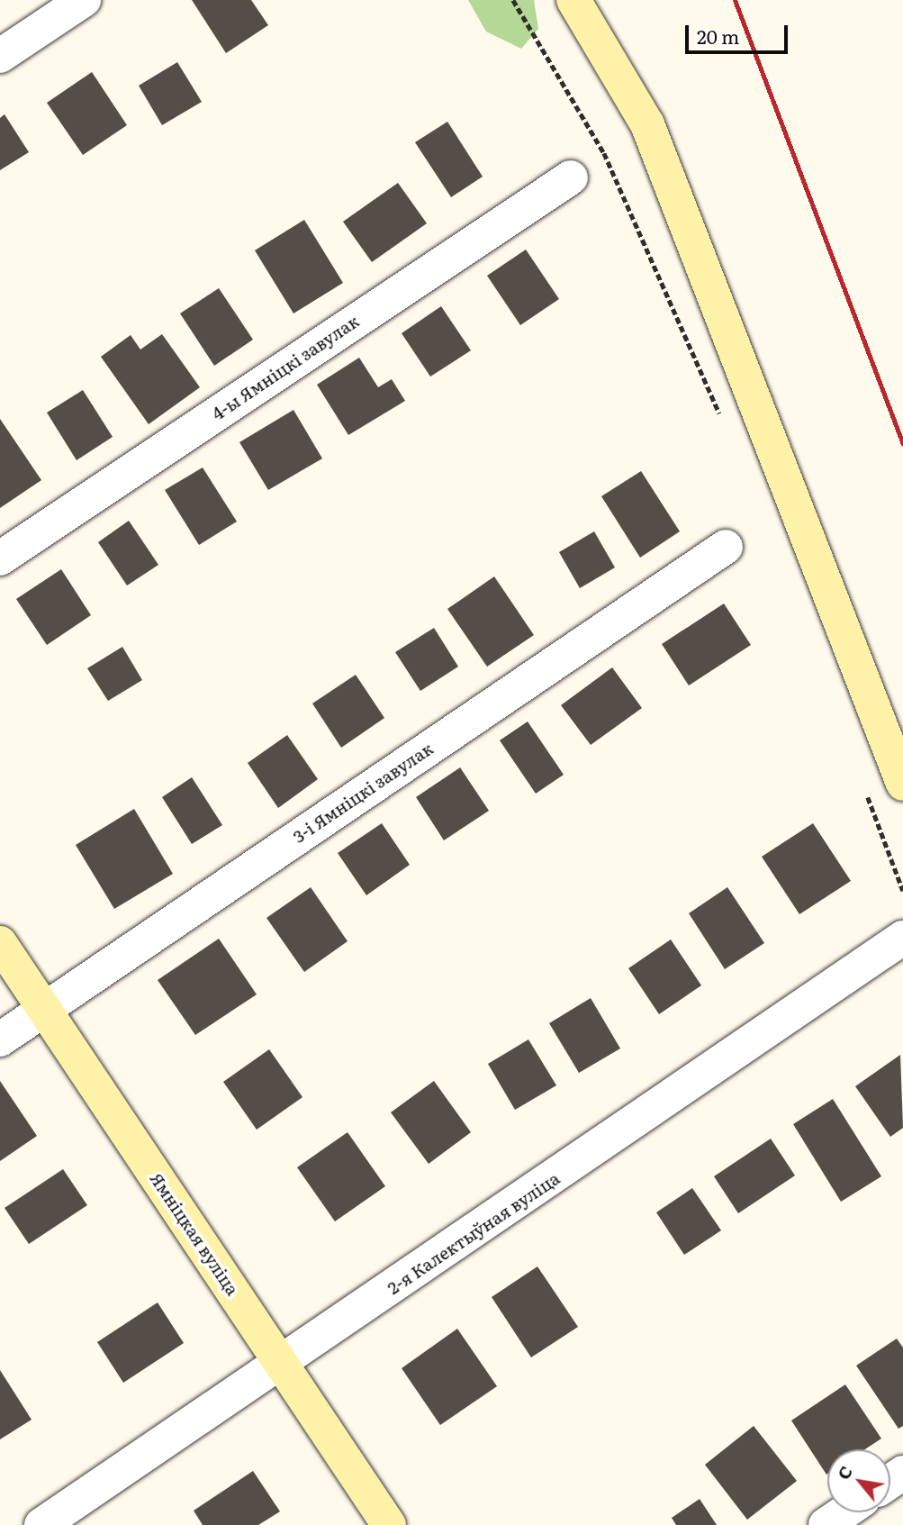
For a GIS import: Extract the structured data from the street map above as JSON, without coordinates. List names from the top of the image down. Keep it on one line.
{"streets":{"main road":["Ямніцкая вуліца"],"street":["4-ы Ямніцкі завулак","3-і Ямніцкі завулак","2-я Калектыўная вуліца"]},"crossings":[["3-і Ямніцкі завулак","Ямніцкая вуліца"],["2-я Калектыўная вуліца","Ямніцкая вуліца"]],"scale_bar":"20 m","north":"top left"}
